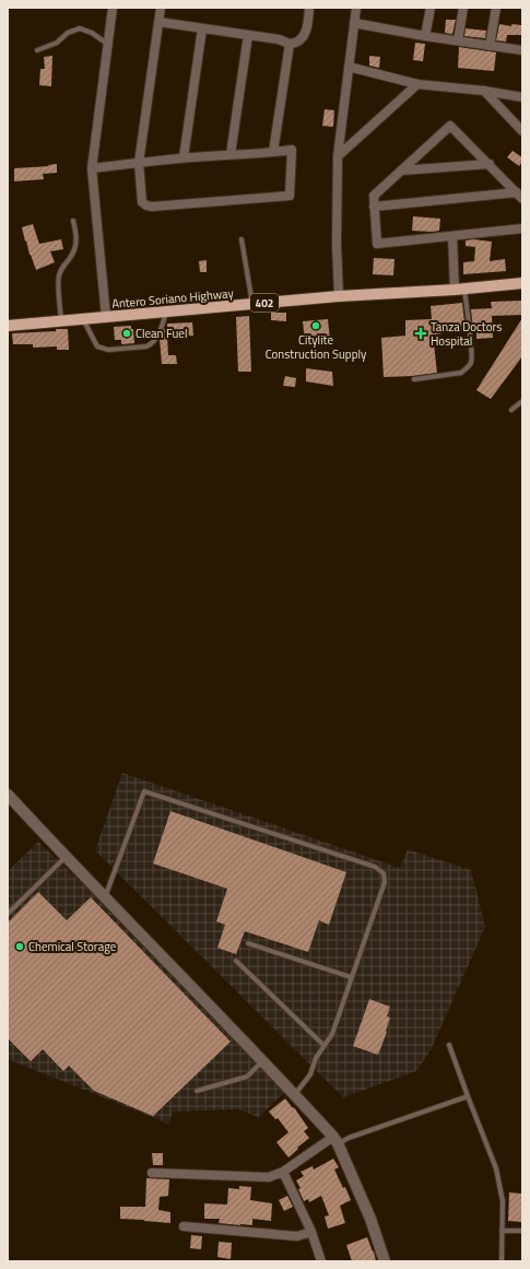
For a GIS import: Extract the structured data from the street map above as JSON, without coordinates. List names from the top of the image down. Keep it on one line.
{"streets":{"main road":["Antero Soriano Highway","402"]},"places":{"other":["Citylite Construction Supply","Clean Fuel","Chemical Storage"],"health":["Tanza Doctors Hospital"]}}
